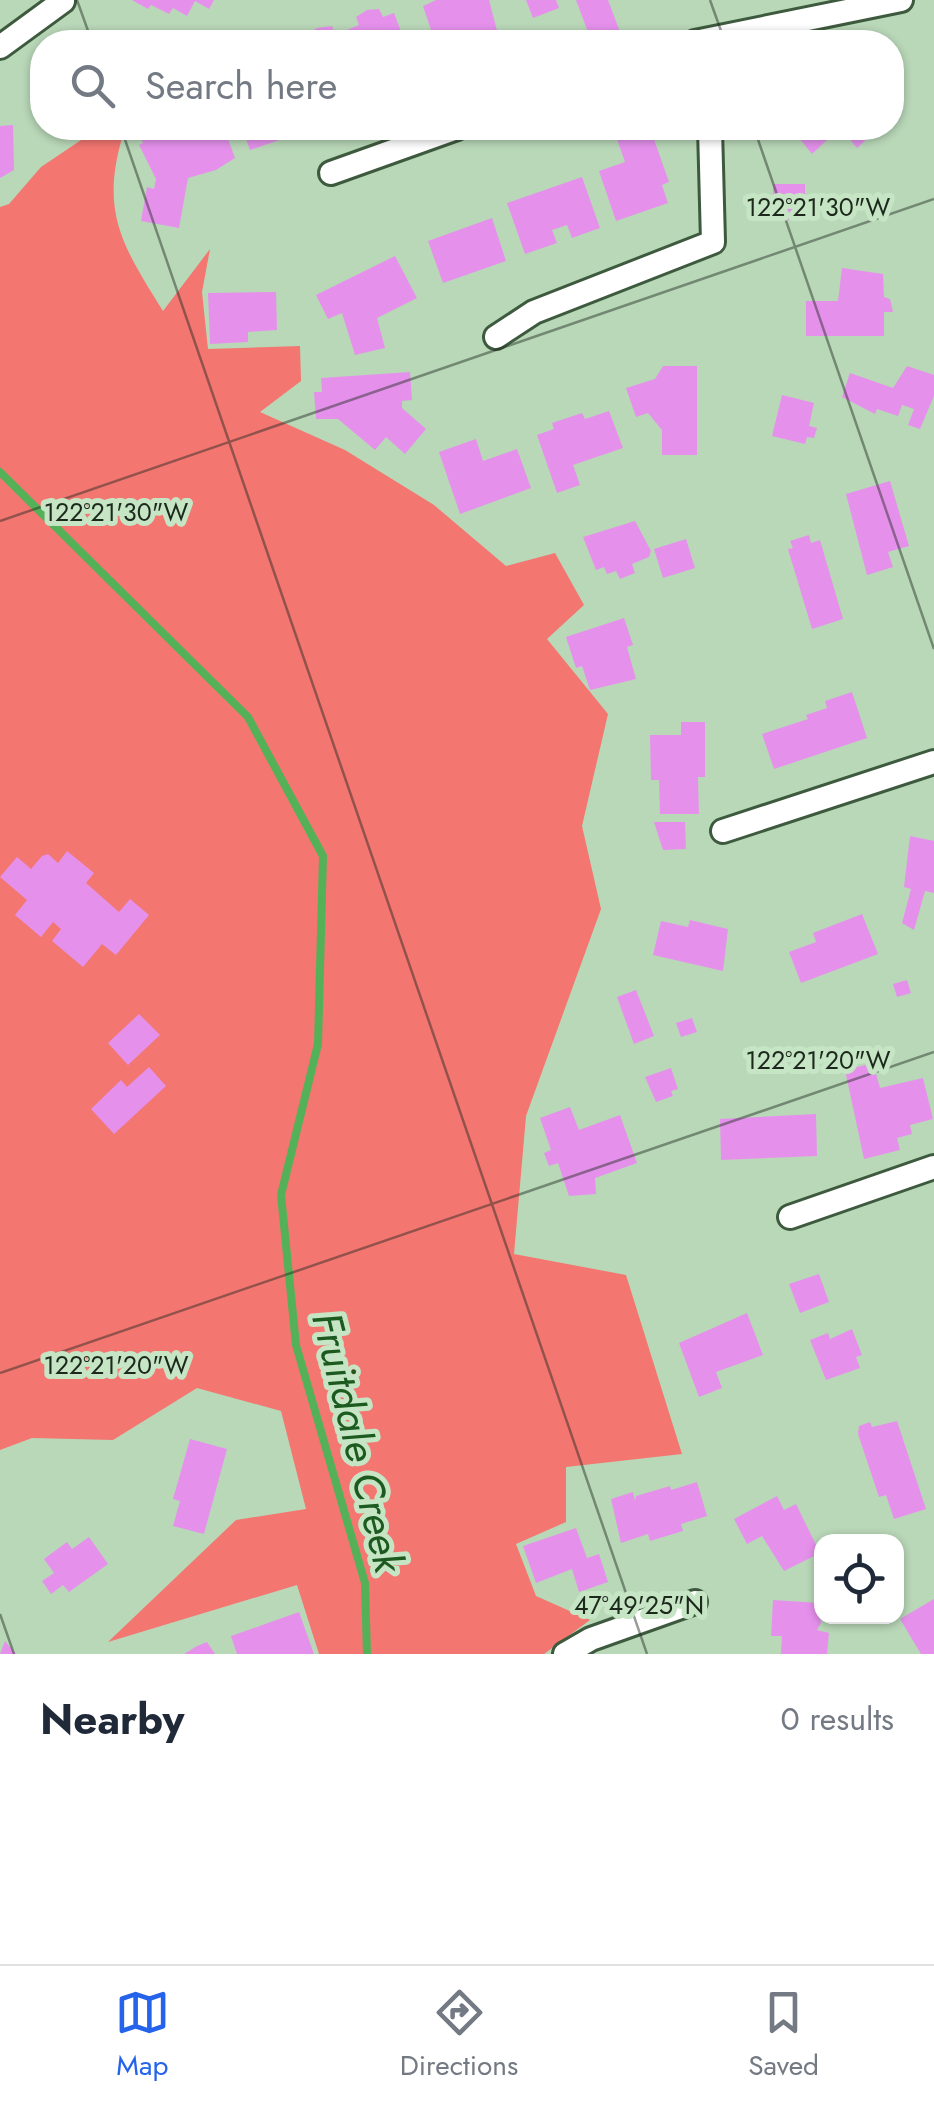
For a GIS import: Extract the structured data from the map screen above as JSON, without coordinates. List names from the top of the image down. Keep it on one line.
{"water":["Fruitdale Creek"],"page":{"search":"Search here","heading":["Nearby","0 results"],"nav":["Map","Directions","Saved"]},"coordinates":["122°21'30\"W","122°21'20\"W","47°49'25\"N"]}
